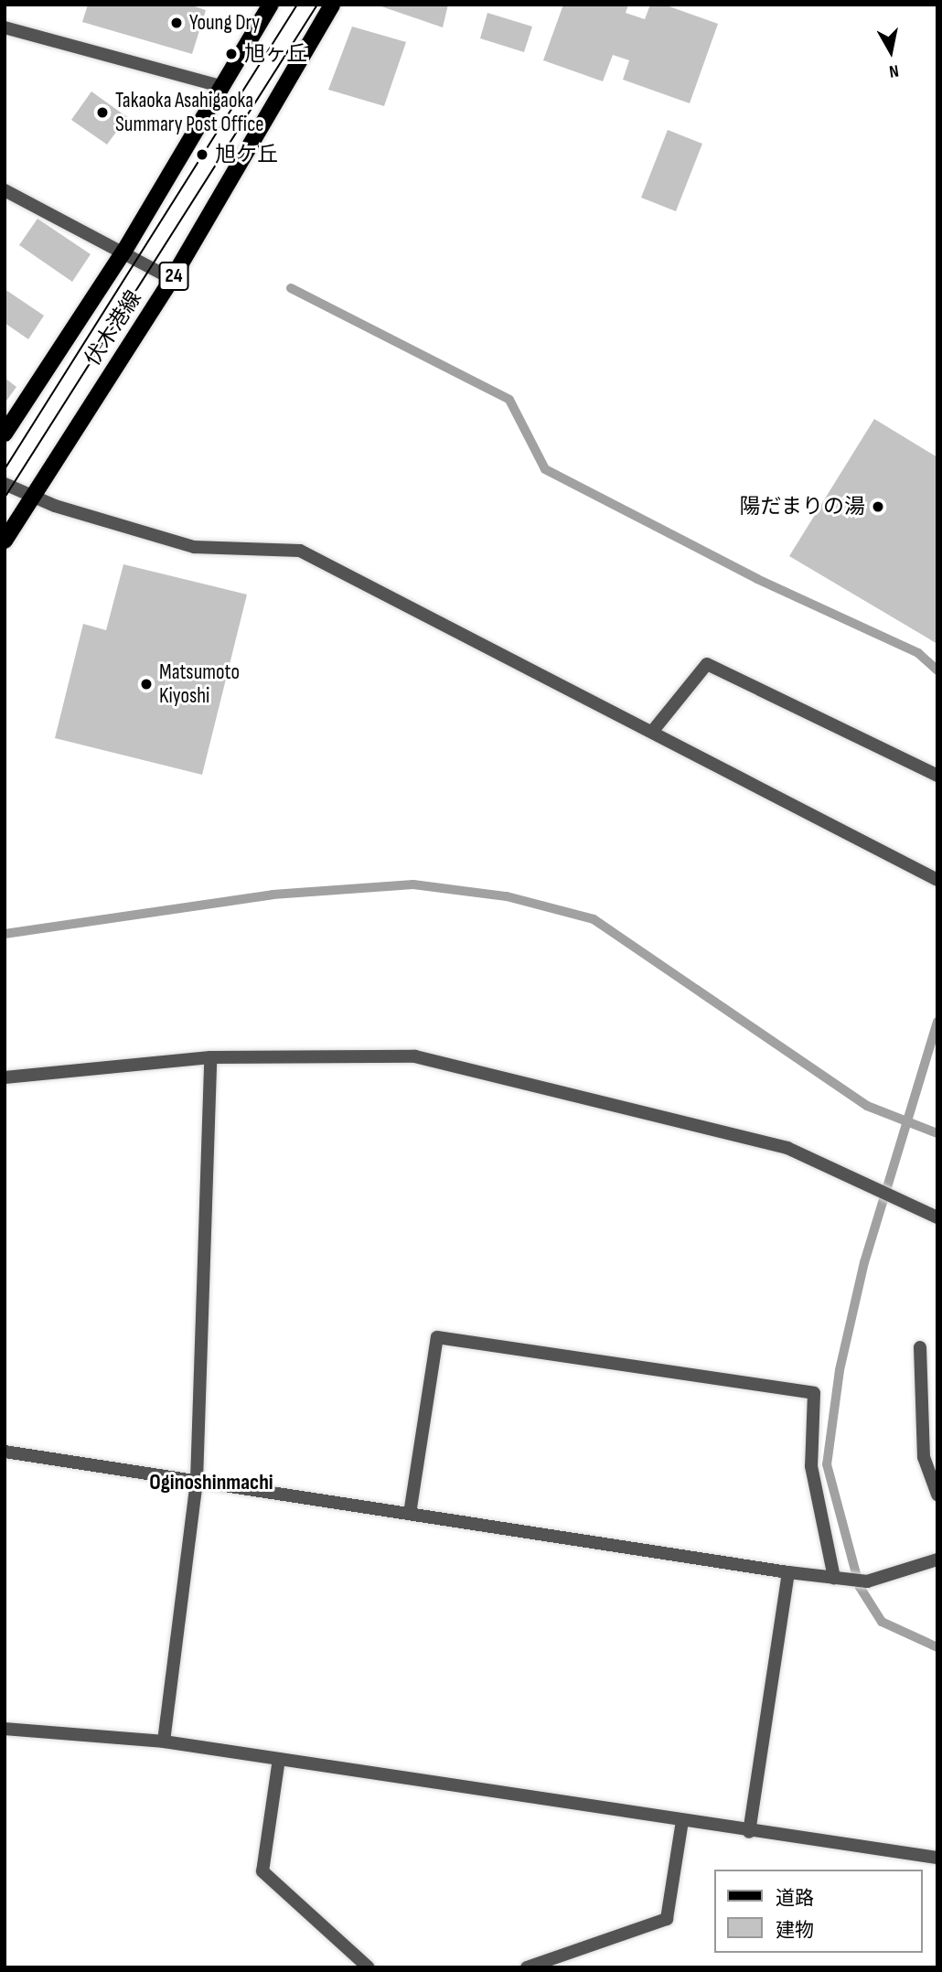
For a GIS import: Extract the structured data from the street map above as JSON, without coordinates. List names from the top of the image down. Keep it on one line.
{"streets":{"main road":["24","伏木港線"]},"districts":["Oginoshinmachi"],"places":["Young Dry","旭ヶ丘","Takaoka Asahigaoka Summary Post Office","旭ケ丘","陽だまりの湯","Matsumoto Kiyoshi"],"legend":["道路","建物"],"north":"bottom"}
